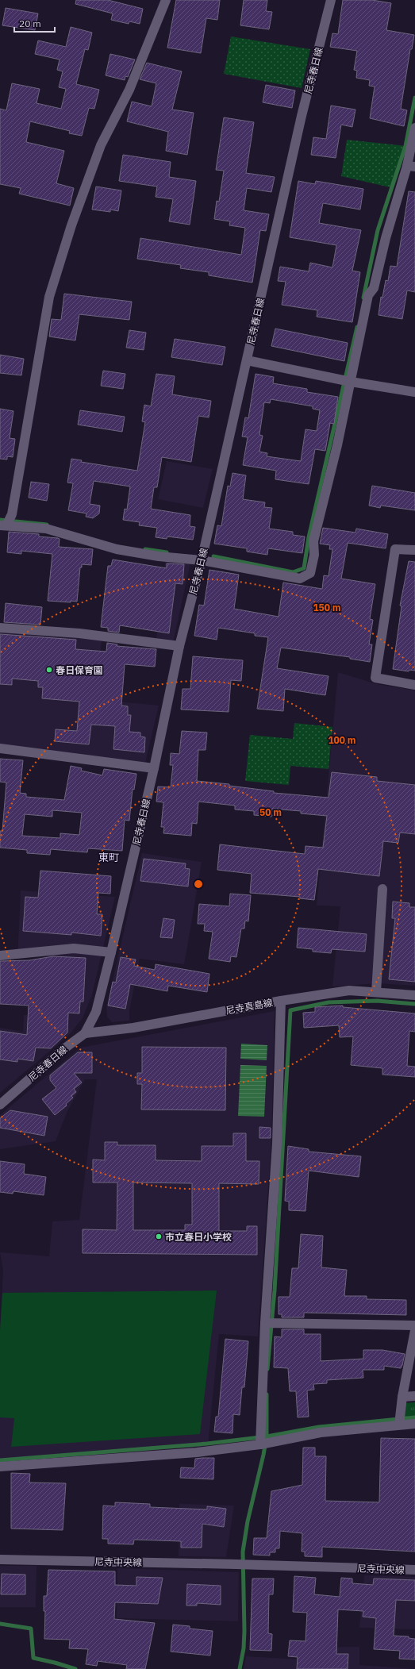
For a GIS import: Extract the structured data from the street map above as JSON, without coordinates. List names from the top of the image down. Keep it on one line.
{"streets":{"street":["尼寺春日線","尼寺真島線","尼寺中央線"]},"crossings":[["尼寺春日線","尼寺真島線"]],"districts":["東町"],"places":["春日保育園","市立春日小学校"],"scale_bar":"20 m","rings":["150 m","100 m","50 m"]}
